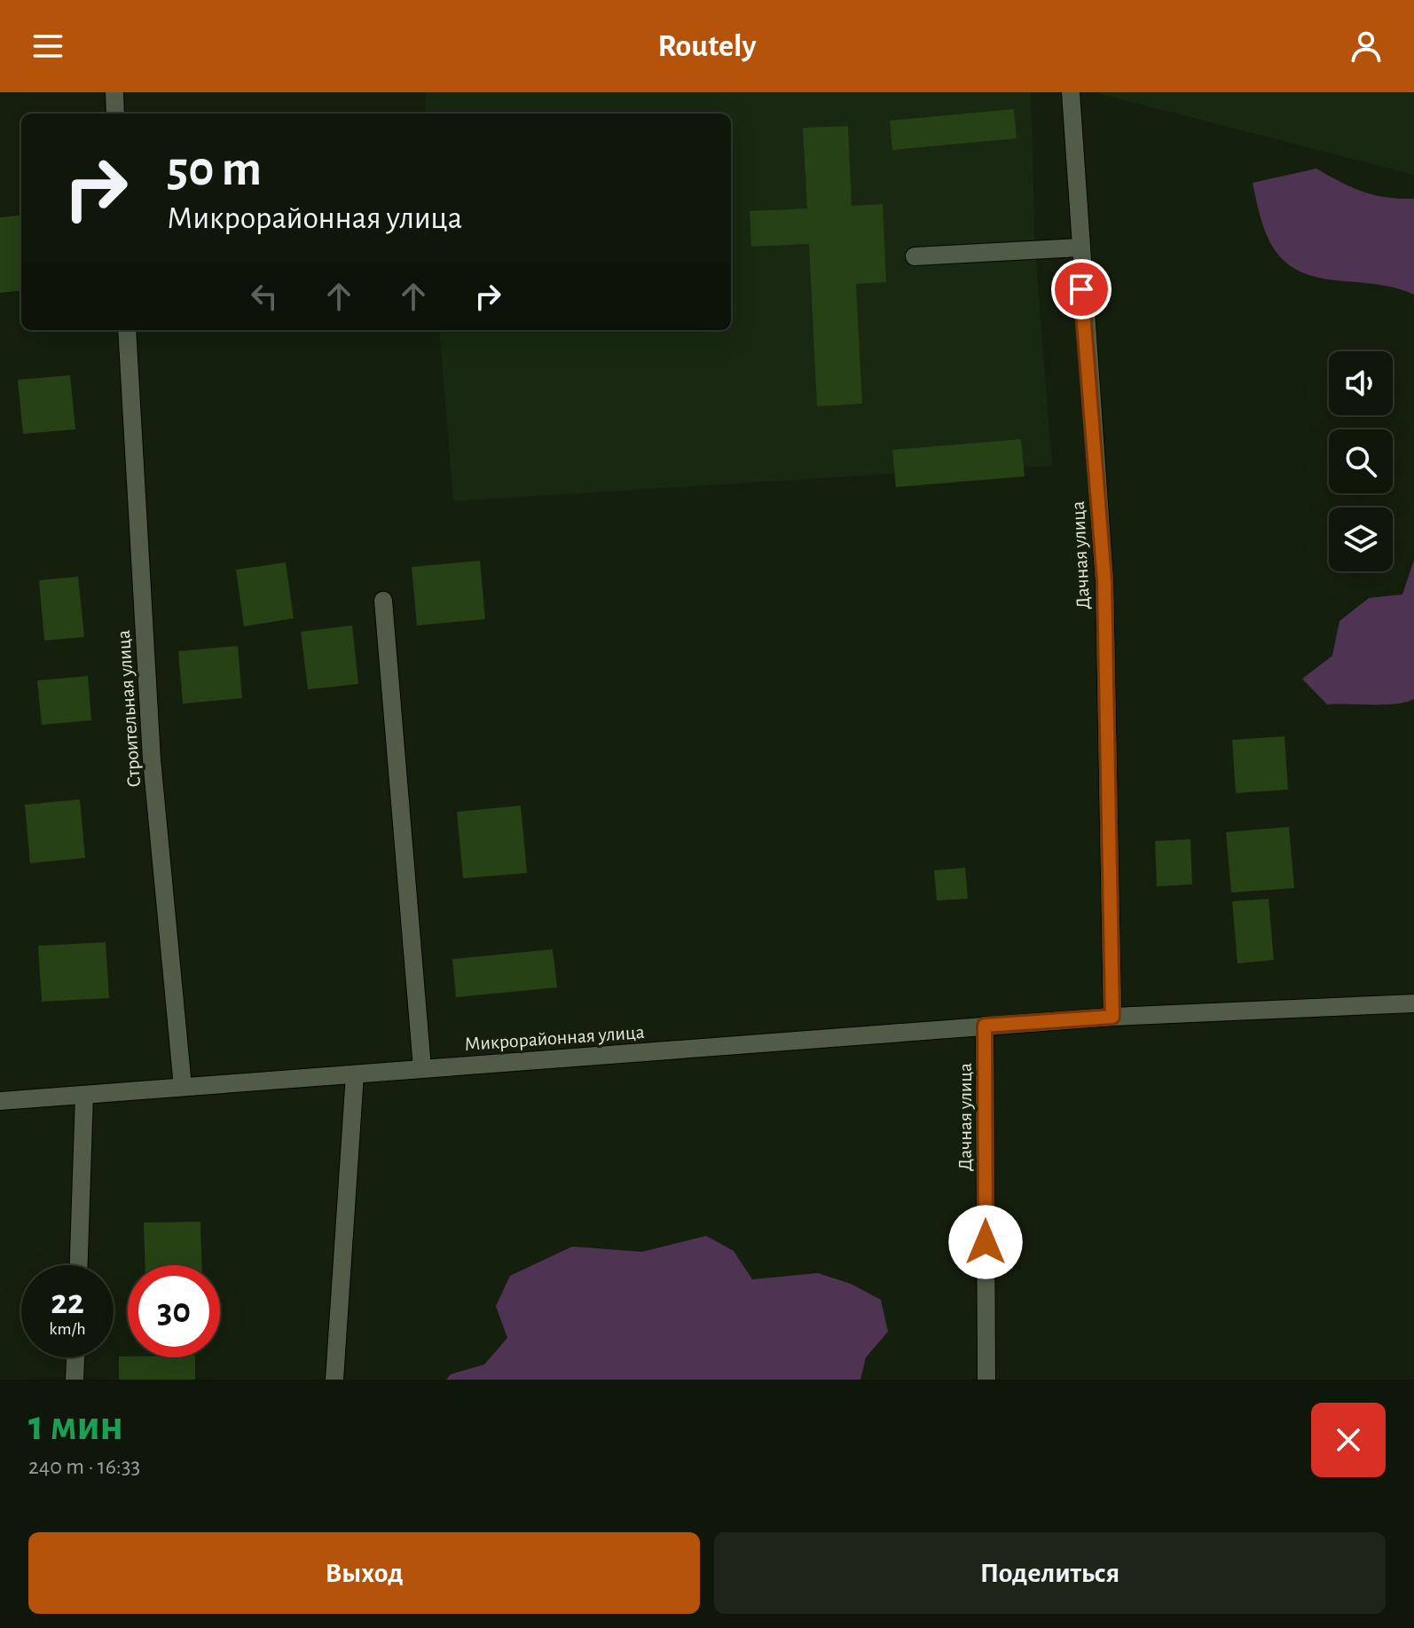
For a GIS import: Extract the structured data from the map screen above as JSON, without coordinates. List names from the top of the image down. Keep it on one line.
{"streets":{"street":["Дачная улица","Строительная улица","Микрорайонная улица"]},"crossings":[["Дачная улица","Микрорайонная улица"],["Строительная улица","Микрорайонная улица"]],"page":{"header":"Routely","turn":["50 m","Микрорайонная улица"],"speed":"22 km/h","limit":"30","heading":["1 мин","240 m · 16:33"],"buttons":["Выход","Поделиться"]}}
